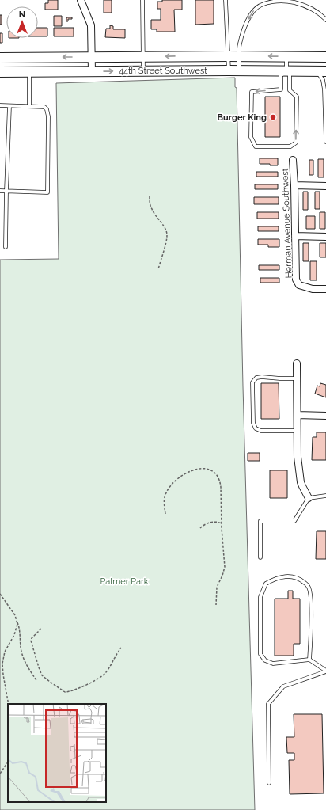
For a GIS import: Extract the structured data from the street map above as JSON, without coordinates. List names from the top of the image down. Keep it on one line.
{"streets":{"main road":["44th Street Southwest"],"street":["Herman Avenue Southwest"]},"parks":["Palmer Park"],"places":["Burger King"],"north":"top"}
